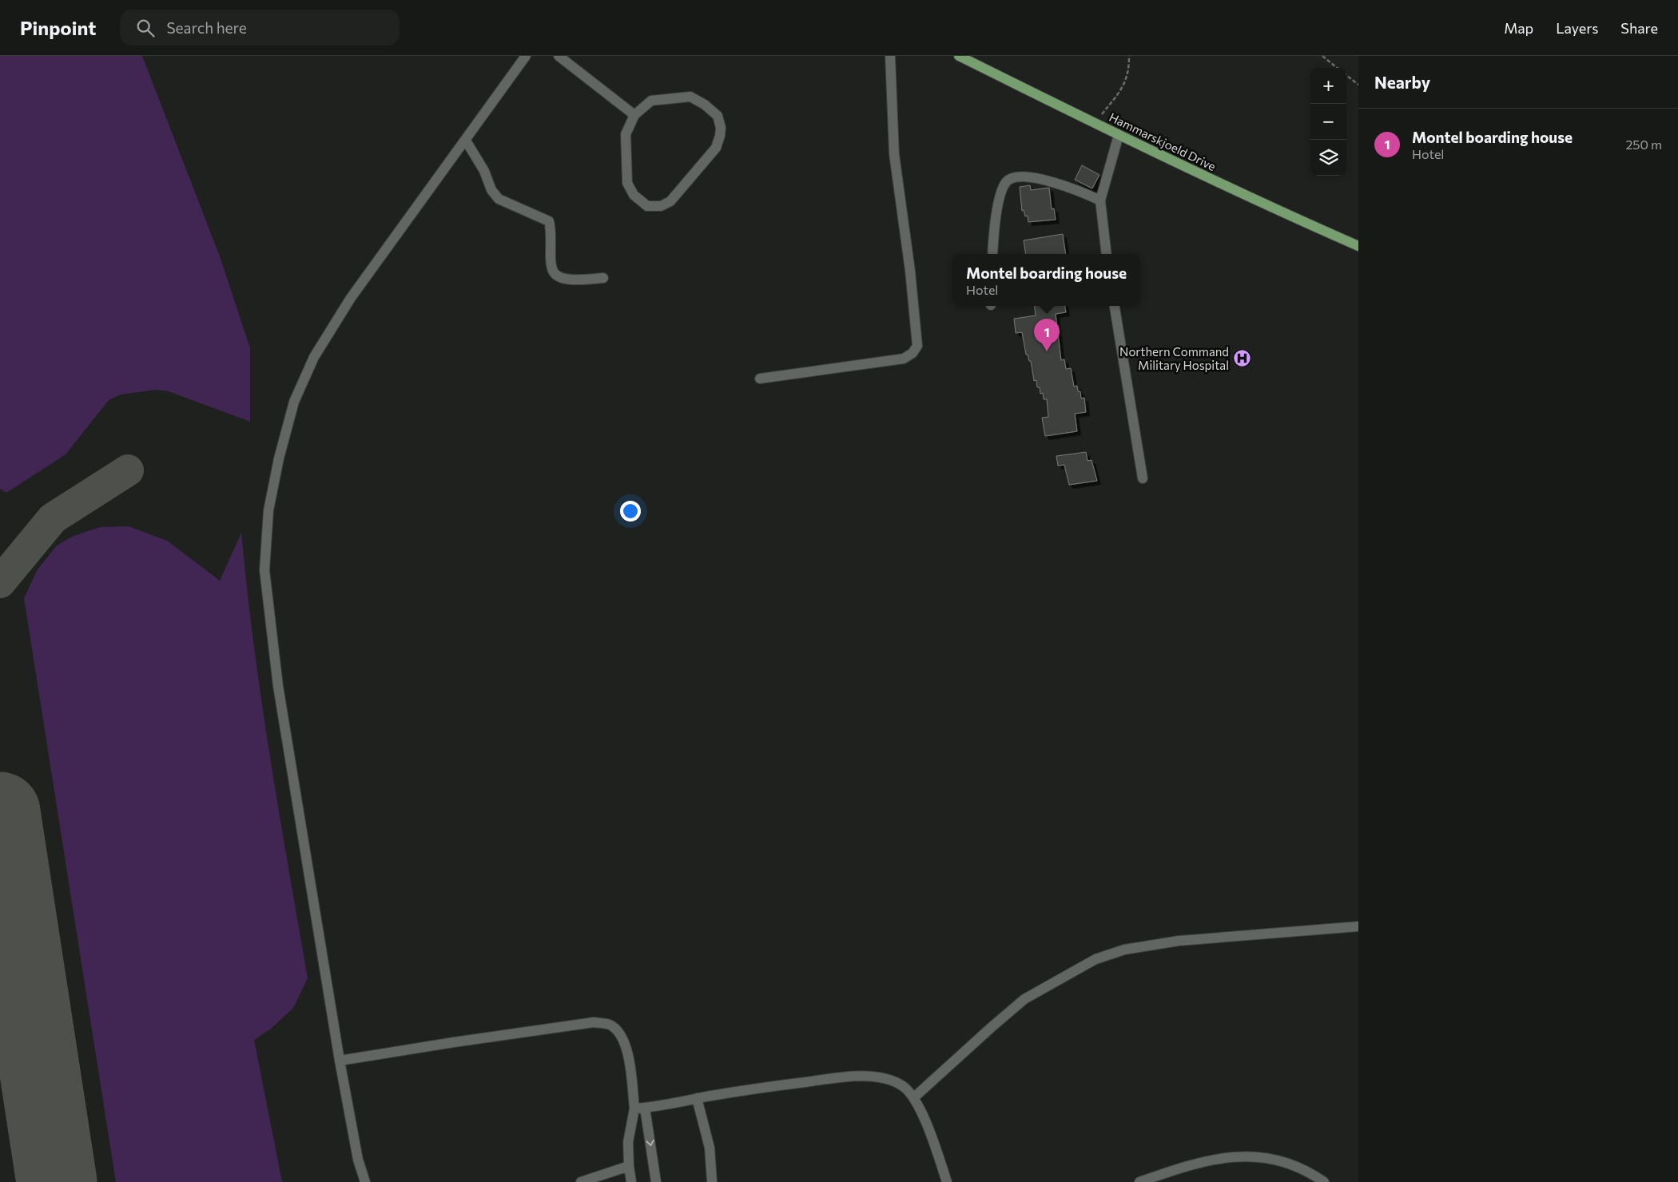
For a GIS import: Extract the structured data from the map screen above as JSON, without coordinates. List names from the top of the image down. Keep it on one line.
{"streets":{"main road":["Hammarskjoeld Drive"]},"places":{"hospital":["Northern Command Military Hospital"]},"page":{"header":"Pinpoint","search":"Search here","nav":["Map","Layers","Share"],"heading":"Nearby","map_buttons":["+","−"],"list":[{"mark":"1","name":"Montel boarding house","note":"Hotel","value":"250 m"}],"popup":["Montel boarding house","Hotel"],"pins":"1"}}
